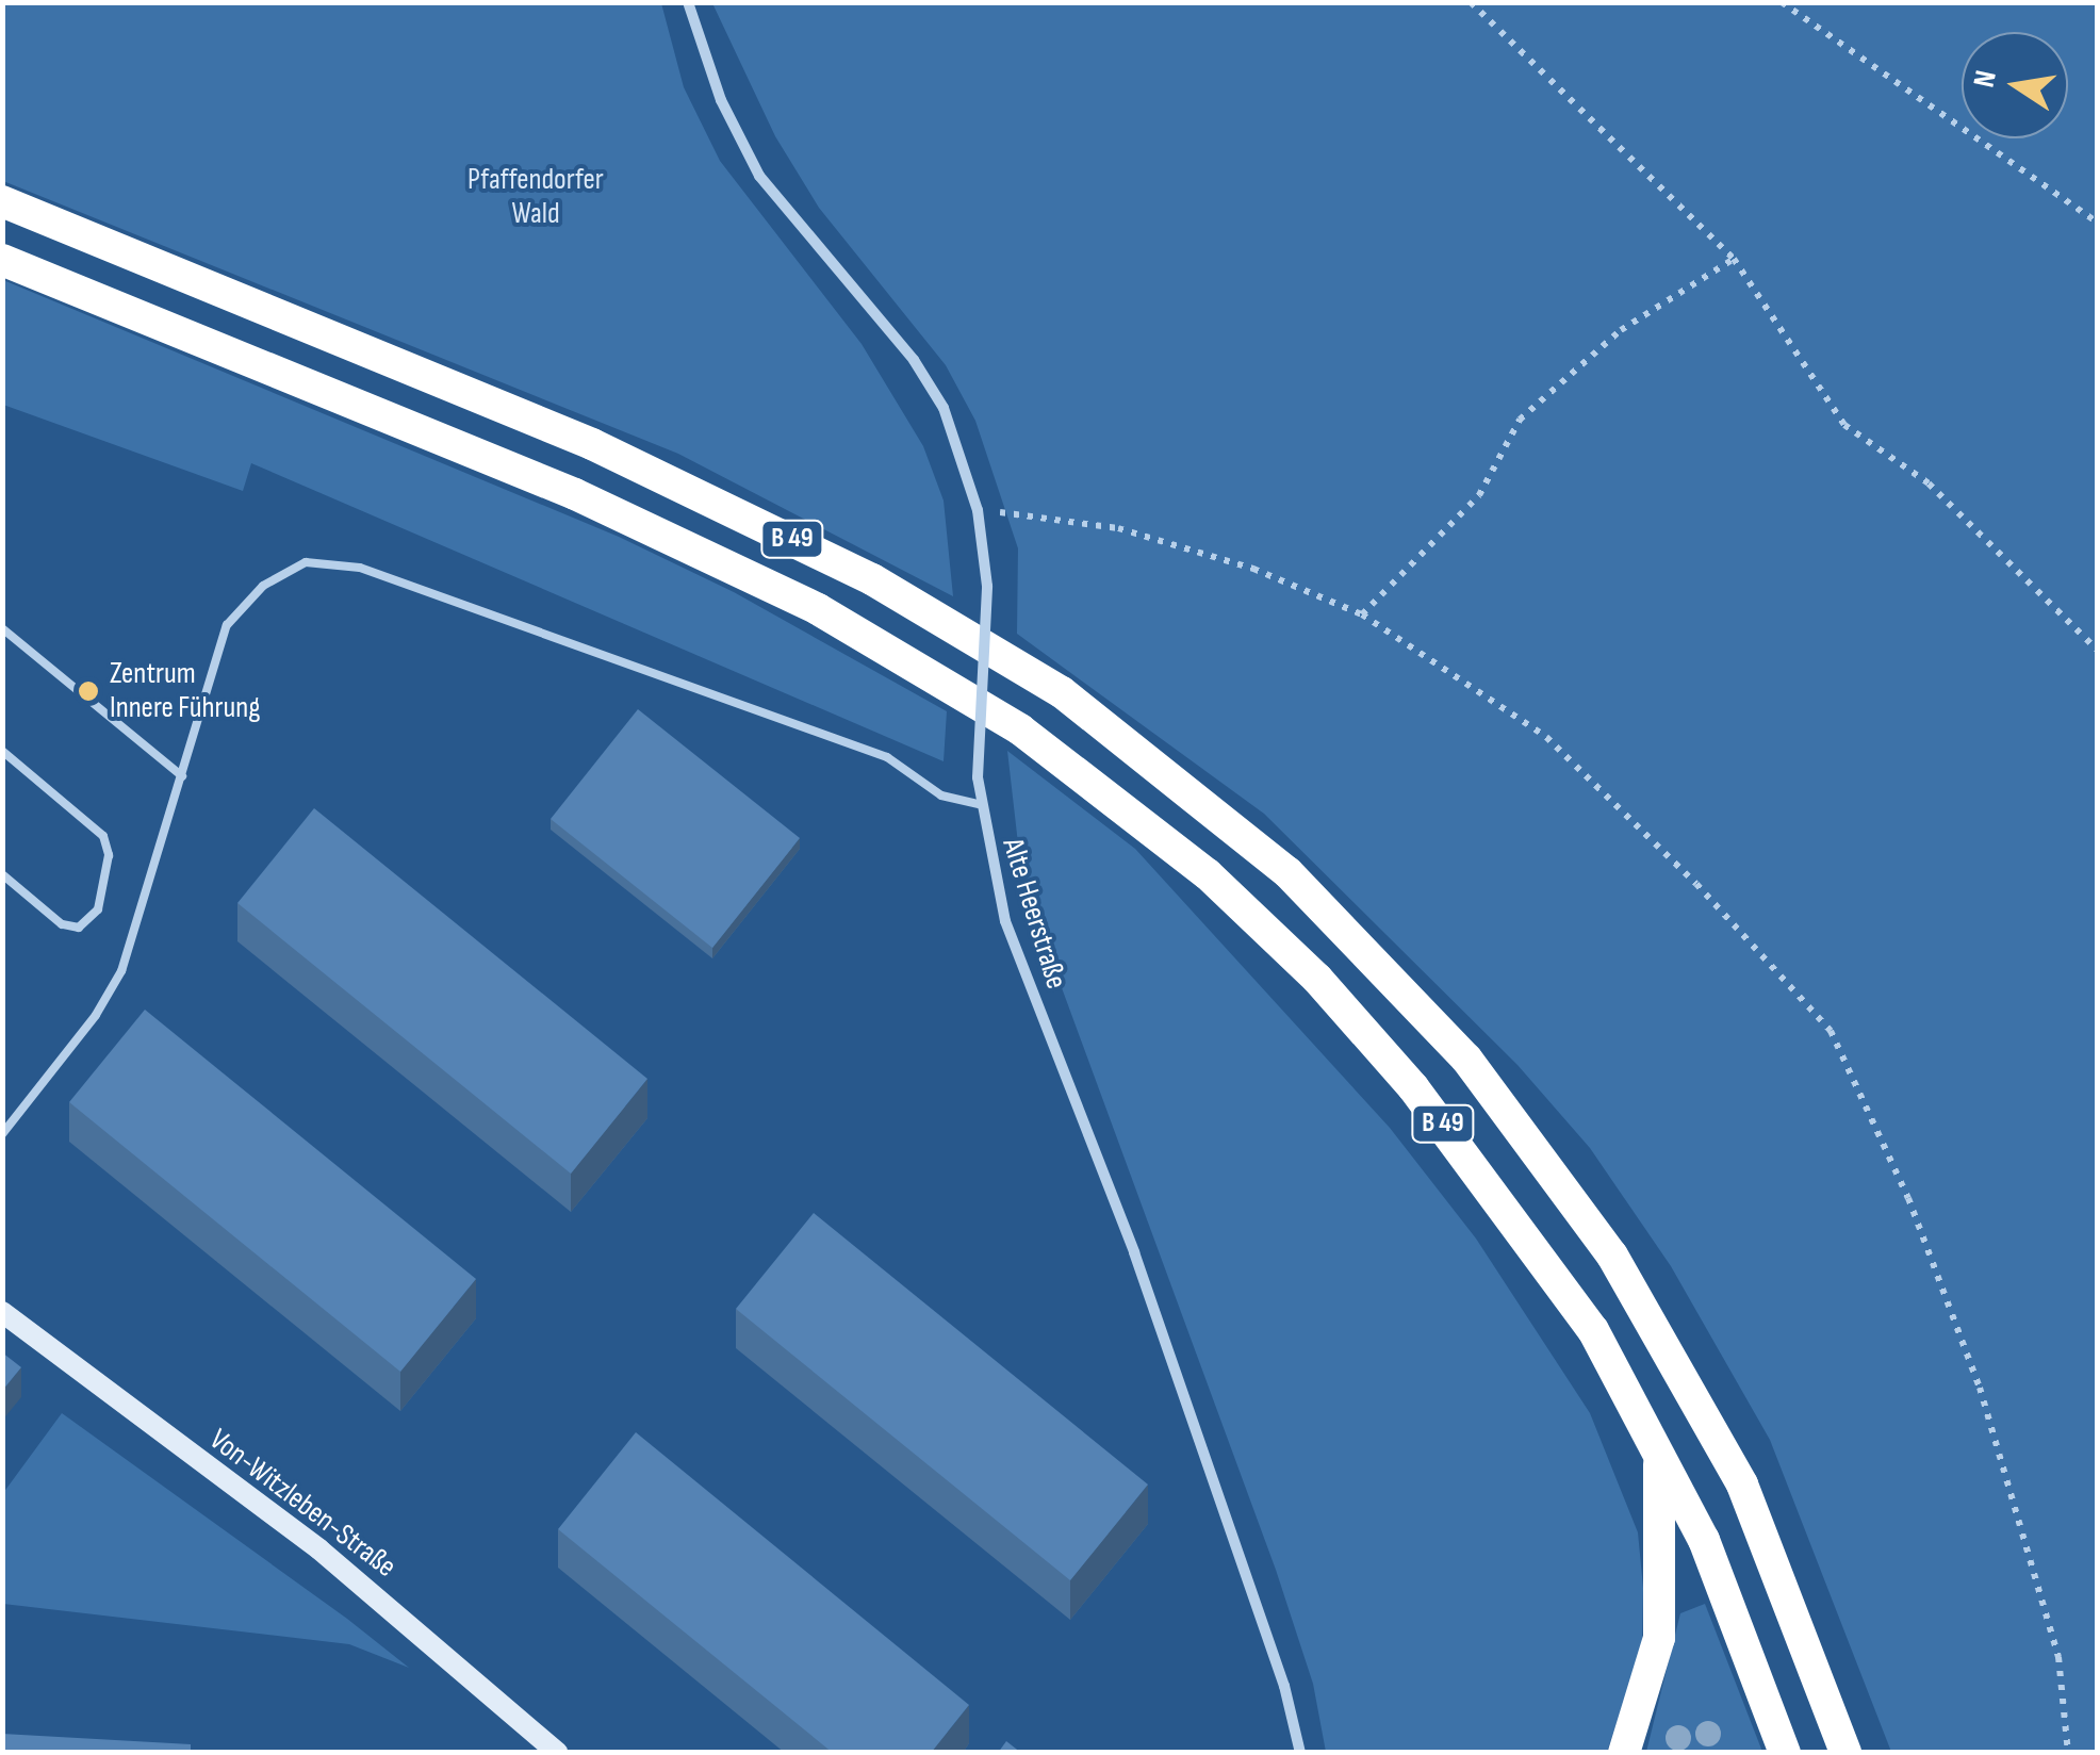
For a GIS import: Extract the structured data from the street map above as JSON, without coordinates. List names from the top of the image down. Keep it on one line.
{"streets":{"highway":["B 49"],"street":["Alte Heerstraße","Von-Witzleben-Straße"]},"parks":["Pfaffendorfer Wald"],"places":["Zentrum Innere Führung"],"north":"left"}
